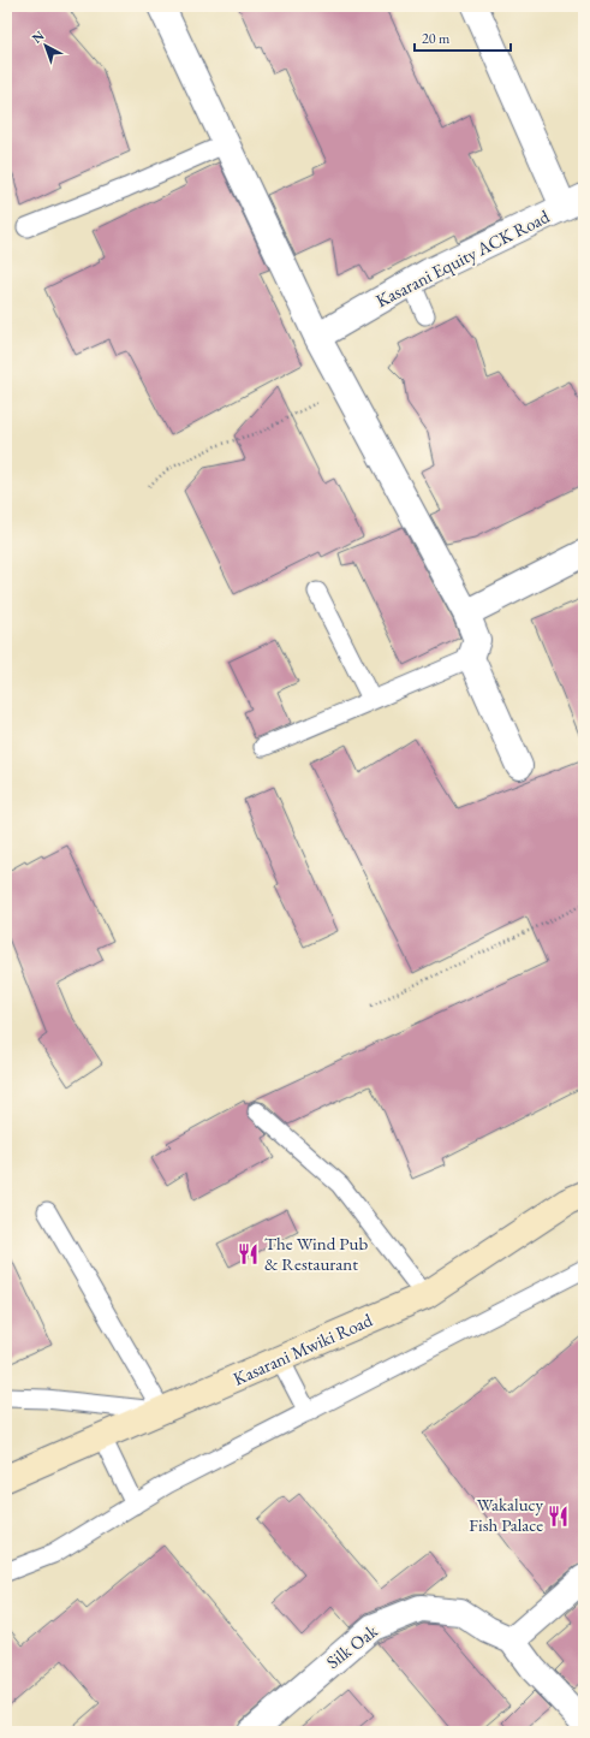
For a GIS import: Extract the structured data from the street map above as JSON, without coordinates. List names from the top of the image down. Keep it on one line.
{"streets":{"main road":["Kasarani Mwiki Road"],"street":["Kasarani Equity ACK Road","Silk Oak"]},"places":{"restaurant":["The Wind Pub & Restaurant","Wakalucy Fish Palace"]},"scale_bar":"20 m","north":"top left"}
